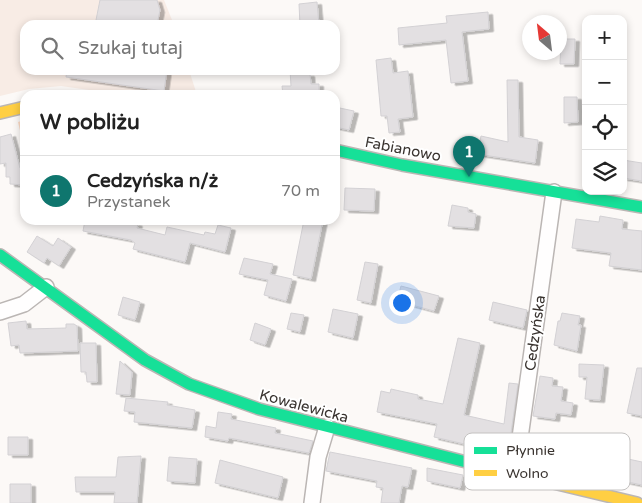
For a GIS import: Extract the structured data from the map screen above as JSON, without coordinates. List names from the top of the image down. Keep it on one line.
{"streets":{"street":["Fabianowo","Cedzyńska","Kowalewicka"]},"crossings":[["Fabianowo","Cedzyńska"]],"legend":["Płynnie","Wolno"],"north":"top left","page":{"map_buttons":["+","−"],"search":"Szukaj tutaj","heading":"W pobliżu","pins":"1","list":[{"mark":"1","name":"Cedzyńska n/ż","note":"Przystanek","value":"70 m"}]}}
